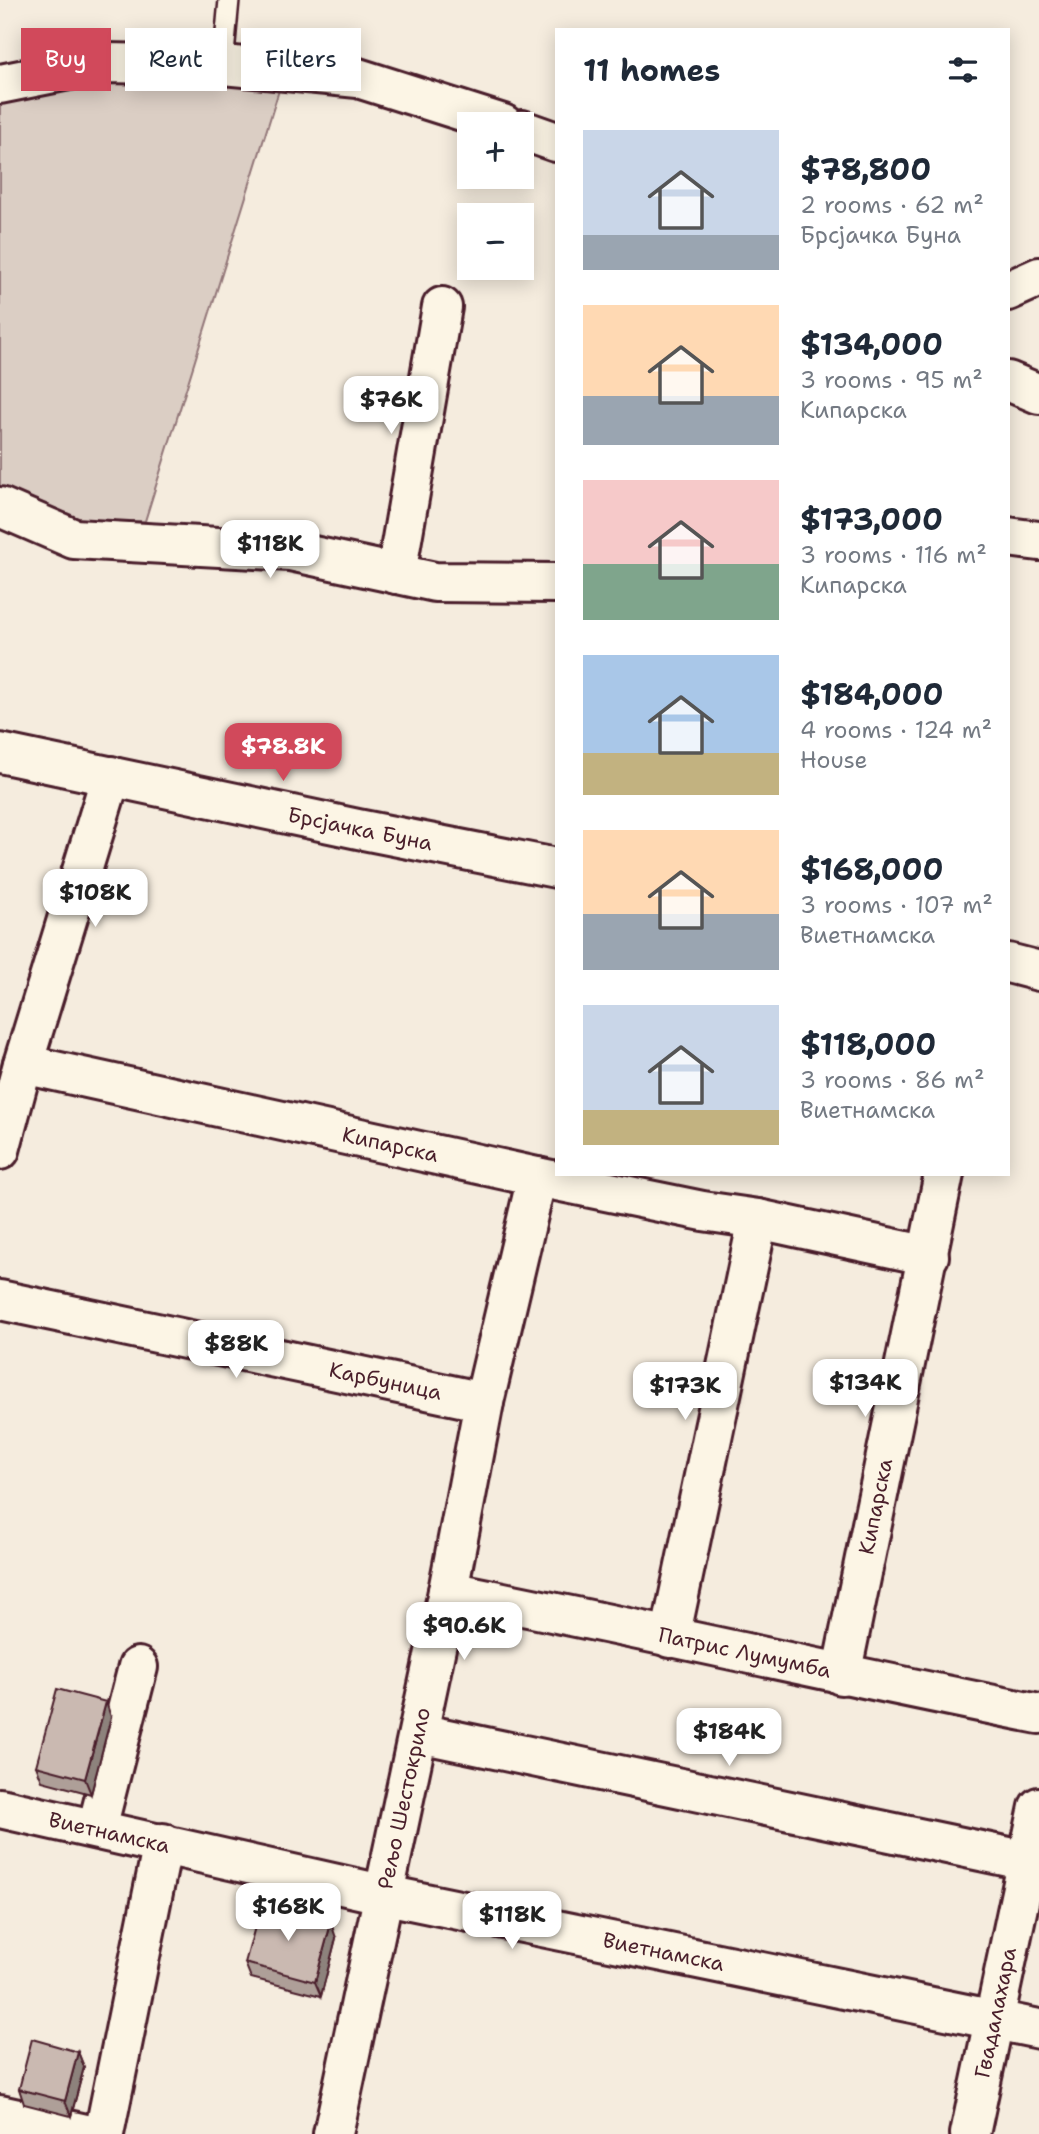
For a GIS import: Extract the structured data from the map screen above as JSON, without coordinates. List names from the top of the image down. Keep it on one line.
{"streets":{"street":["Брсјачка Буна","Кипарска","Карбуница","Патрис Лумумба","Рељо Шестокрило","Виетнамска","Гвадалахара"]},"crossings":[["Кипарска","Патрис Лумумба"],["Кипарска","Рељо Шестокрило"],["Карбуница","Рељо Шестокрило"],["Патрис Лумумба","Рељо Шестокрило"],["Рељо Шестокрило","Виетнамска"],["Виетнамска","Гвадалахара"]],"page":{"chip":["Buy","Rent","Filters"],"heading":"11 homes","map_buttons":["+","−"],"list":[{"name":"$78,800","note":"2 rooms · 62 m² · Брсјачка Буна"},{"name":"$134,000","note":"3 rooms · 95 m² · Кипарска"},{"name":"$173,000","note":"3 rooms · 116 m² · Кипарска"},{"name":"$184,000","note":"4 rooms · 124 m² · House"},{"name":"$168,000","note":"3 rooms · 107 m² · Виетнамска"},{"name":"$118,000","note":"3 rooms · 86 m² · Виетнамска"}],"price":["$76K","$118K","$78.8K","$108K","$88K","$134K","$173K","$90.6K","$184K","$168K","$118K"]}}
